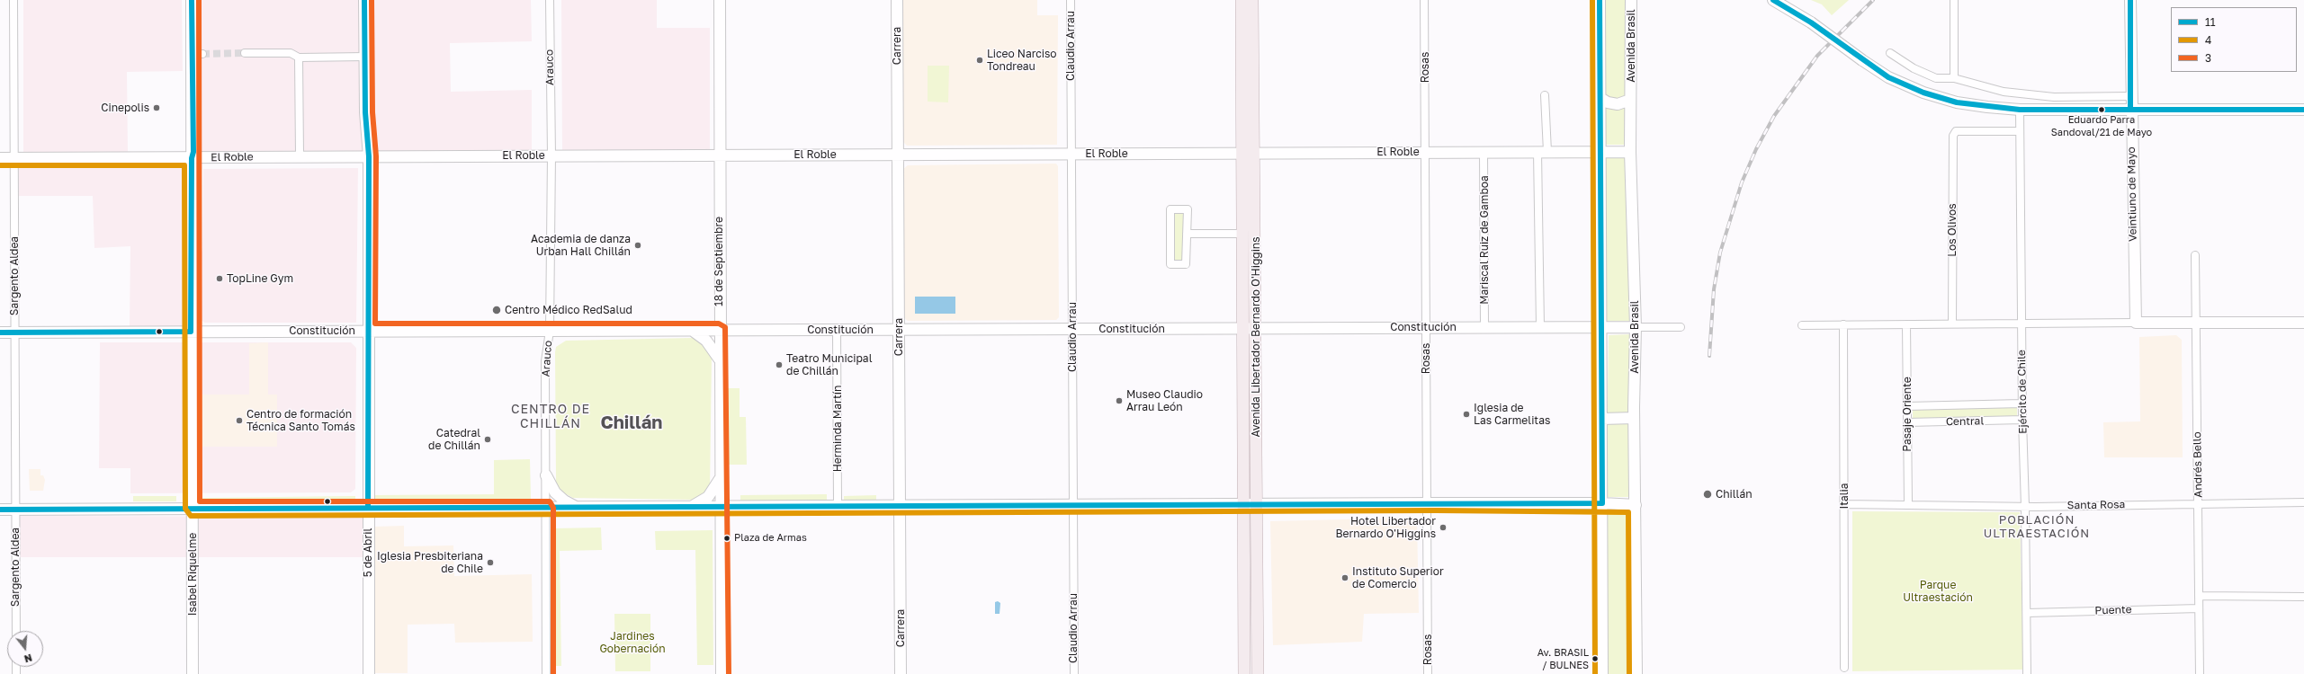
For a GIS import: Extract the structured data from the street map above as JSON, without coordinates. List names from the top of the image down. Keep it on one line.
{"streets":{"main road":["Carrera","Avenida Brasil","El Roble","Veintiuno de Mayo","18 de Septiembre","Constitución","Avenida Libertador Bernardo O'Higgins","5 de Abril","Isabel Riquelme"],"street":["Claudio Arrau","Arauco","Rosas","Los Olivos","Mariscal Ruiz de Gamboa","Sargento Aldea","Ejército de Chile","Pasaje Oriente","Central","Herminda Martín","Andrés Bello","Italia","Santa Rosa","Puente"]},"crossings":[["Carrera","El Roble"],["Carrera","Constitución"],["Claudio Arrau","El Roble"],["Claudio Arrau","Constitución"],["Avenida Brasil","El Roble"],["Avenida Brasil","Constitución"],["Arauco","El Roble"],["Arauco","Constitución"],["Rosas","El Roble"],["Rosas","Constitución"],["El Roble","Mariscal Ruiz de Gamboa"],["El Roble","18 de Septiembre"],["El Roble","Sargento Aldea"],["El Roble","Avenida Libertador Bernardo O'Higgins"],["El Roble","5 de Abril"],["El Roble","Isabel Riquelme"],["Los Olivos","Ejército de Chile"],["Mariscal Ruiz de Gamboa","Constitución"],["18 de Septiembre","Constitución"],["Sargento Aldea","Constitución"],["Constitución","Avenida Libertador Bernardo O'Higgins"],["Constitución","Herminda Martín"],["Constitución","5 de Abril"],["Constitución","Isabel Riquelme"],["Ejército de Chile","Central"],["Ejército de Chile","Santa Rosa"],["Ejército de Chile","Puente"],["Pasaje Oriente","Central"],["Pasaje Oriente","Santa Rosa"],["Andrés Bello","Santa Rosa"],["Andrés Bello","Puente"],["Italia","Santa Rosa"]],"districts":["CENTRO DE CHILLÁN","Chillán","POBLACIÓN ULTRAESTACIÓN"],"parks":["Parque Ultraestación","Jardines Gobernación"],"places":["Liceo Narciso Tondreau","Cinepolis","Eduardo Parra Sandoval/21 de Mayo","Academia de danza Urban Hall Chillán","TopLine Gym","Centro Médico RedSalud","Teatro Municipal de Chillán","Museo Claudio Arrau León","Iglesia de Las Carmelitas","Centro de formación Técnica Santo Tomás","Catedral de Chillán","Chillán","Hotel Libertador Bernardo O'Higgins","Plaza de Armas","Iglesia Presbiteriana de Chile","Instituto Superior de Comercio","Av. BRASIL / BULNES"],"lines":["transit line 11","transit line 4","transit line 3"],"legend":["11","4","3"],"north":"bottom"}
